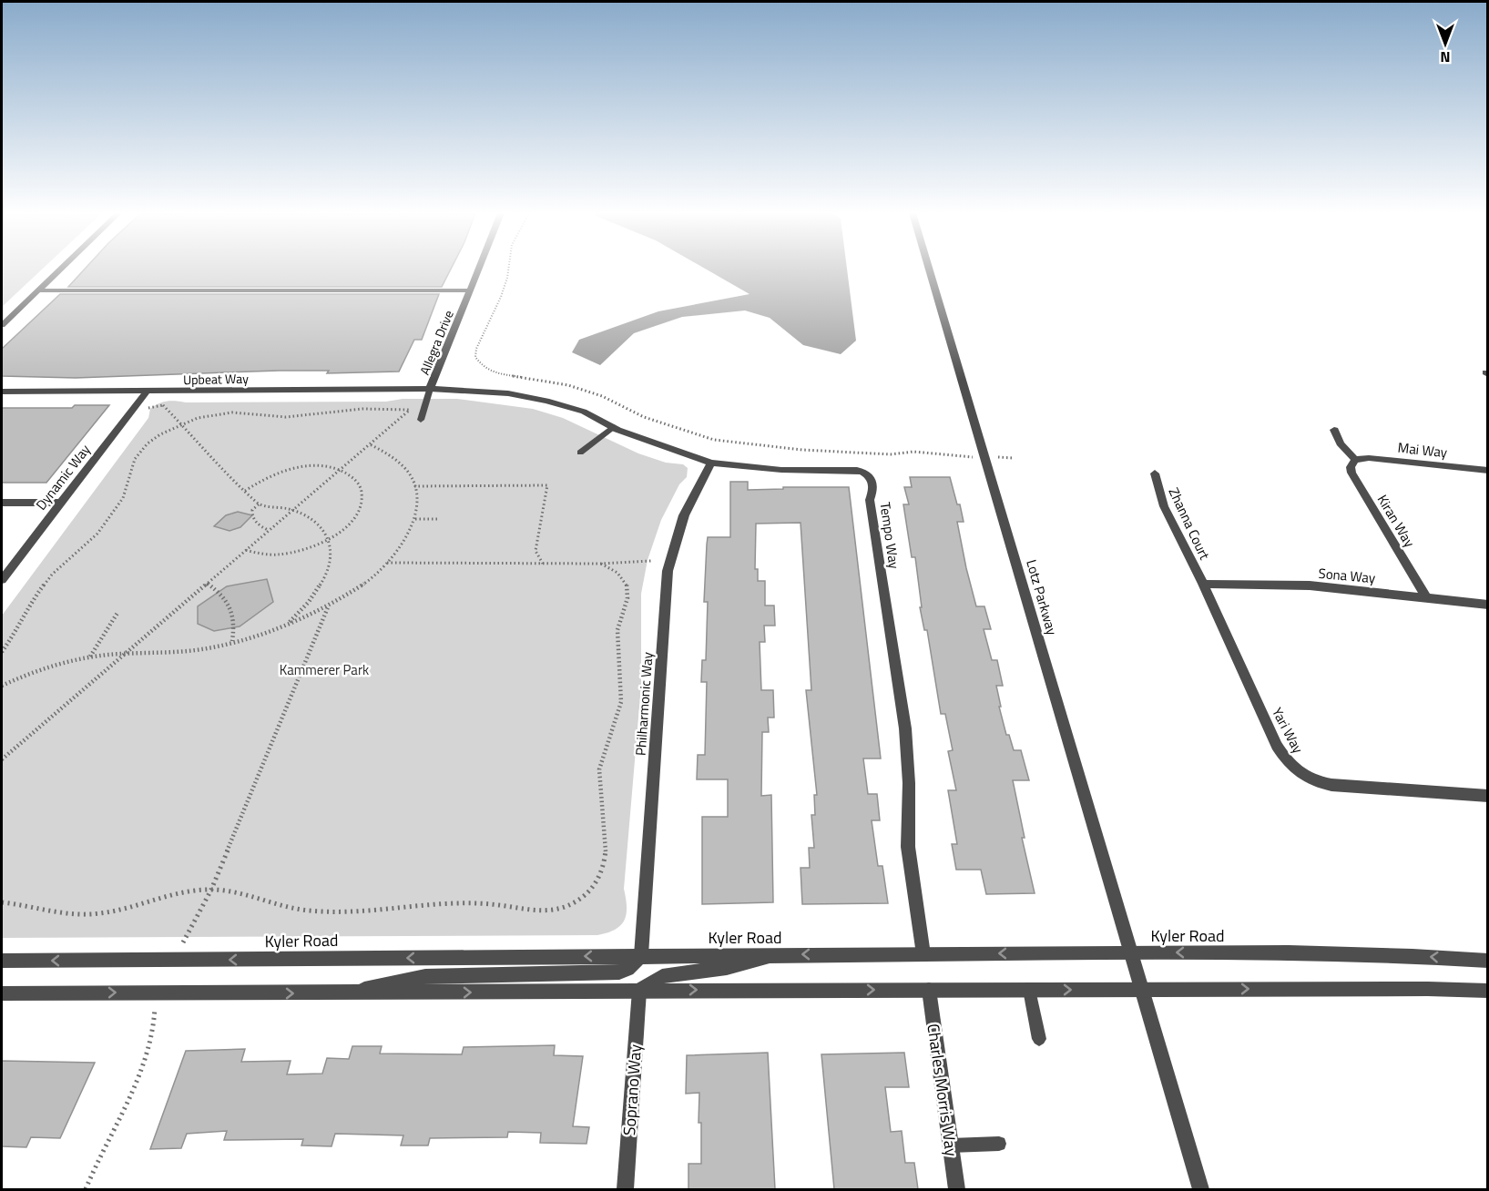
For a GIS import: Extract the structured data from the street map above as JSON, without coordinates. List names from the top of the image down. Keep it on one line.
{"streets":{"street":["Allegra Drive","Upbeat Way","Mai Way","Dynamic Way","Kiran Way","Zhanna Court","Tempo Way","Sona Way","Lotz Parkway","Philharmonic Way","Yari Way","Kyler Road","Soprano Way","Charles Morris Way"]},"crossings":[["Allegra Drive","Upbeat Way"],["Allegra Drive","Tempo Way"],["Upbeat Way","Dynamic Way"],["Upbeat Way","Tempo Way"],["Mai Way","Kiran Way"],["Kiran Way","Sona Way"],["Zhanna Court","Sona Way"],["Zhanna Court","Yari Way"],["Tempo Way","Philharmonic Way"],["Tempo Way","Kyler Road"],["Sona Way","Yari Way"],["Lotz Parkway","Kyler Road"],["Philharmonic Way","Kyler Road"]],"parks":["Kammerer Park"],"north":"bottom"}
